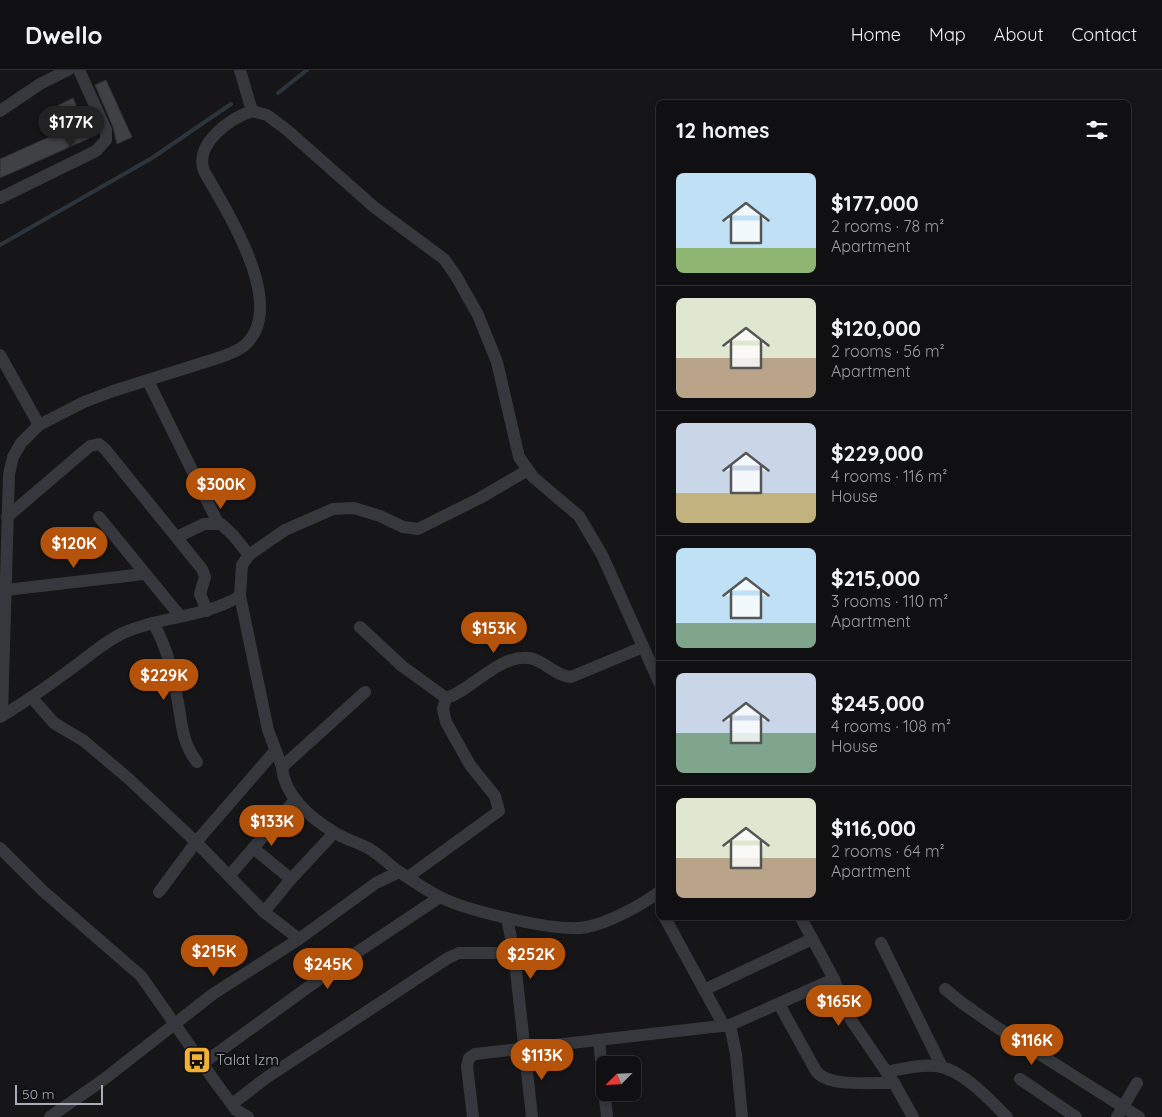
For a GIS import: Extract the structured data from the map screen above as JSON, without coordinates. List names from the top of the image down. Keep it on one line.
{"places":{"bus stop":["Talat Izm"]},"scale_bar":"50 m","north":"bottom left","page":{"header":"Dwello","nav":["Home","Map","About","Contact"],"heading":"12 homes","price":["$177K","$300K","$120K","$153K","$229K","$133K","$215K","$252K","$245K","$165K","$116K","$113K"],"list":[{"name":"$177,000","note":"2 rooms · 78 m² · Apartment"},{"name":"$120,000","note":"2 rooms · 56 m² · Apartment"},{"name":"$229,000","note":"4 rooms · 116 m² · House"},{"name":"$215,000","note":"3 rooms · 110 m² · Apartment"},{"name":"$245,000","note":"4 rooms · 108 m² · House"},{"name":"$116,000","note":"2 rooms · 64 m² · Apartment"}],"scale":"50 m"}}
